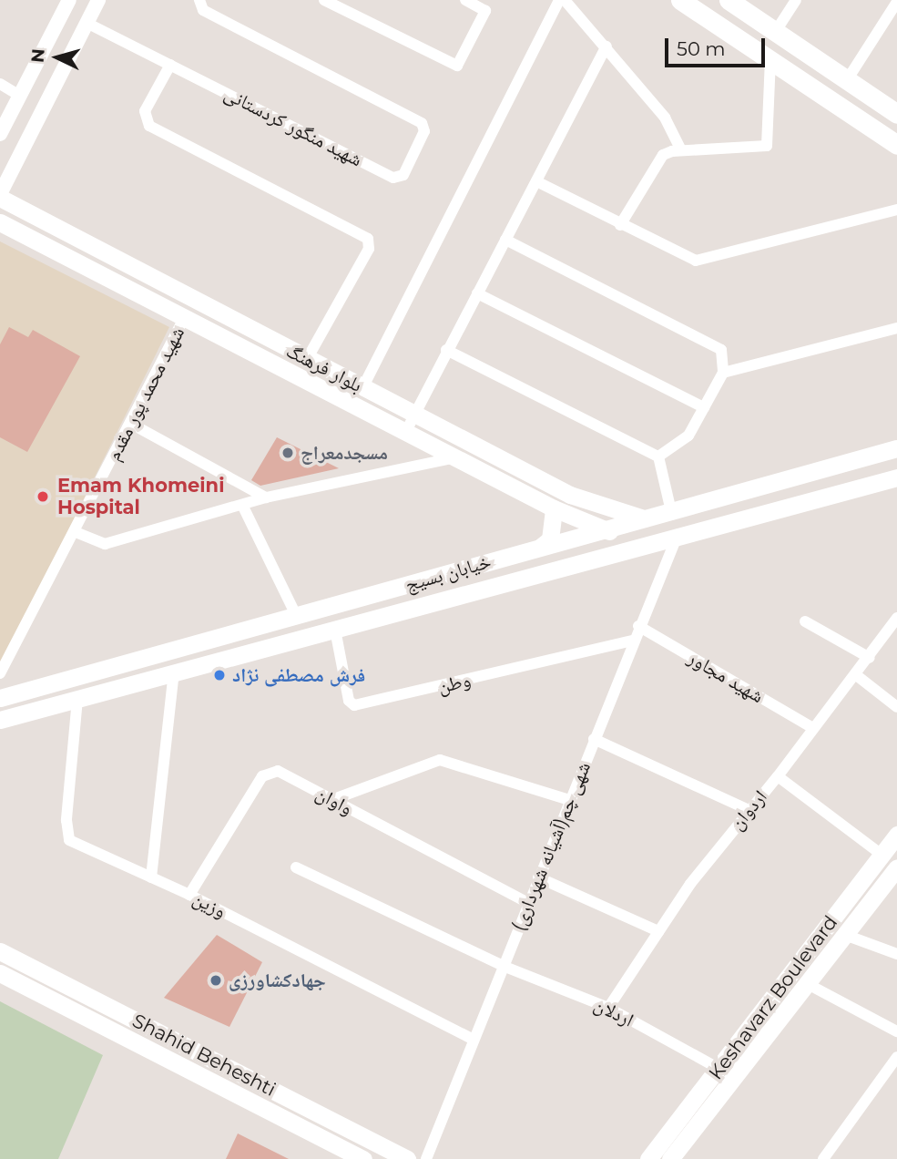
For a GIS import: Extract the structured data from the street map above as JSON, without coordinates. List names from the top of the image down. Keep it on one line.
{"streets":{"main road":["بلوار فرهنگ","خیابان بسیج","Keshavarz Boulevard","Shahid Beheshti"],"street":["شهید منگور کردستانی","شهید محمد پور مقدم","شهید مجاور","وطن","واوان","اردوان","شهی چم(آشیانه شهرداری)","وزین","اردلان"]},"crossings":[["بلوار فرهنگ","شهید محمد پور مقدم"],["بلوار فرهنگ","خیابان بسیج"],["خیابان بسیج","وطن"],["خیابان بسیج","شهی چم(آشیانه شهرداری)"],["خیابان بسیج","وزین"],["شهید مجاور","اردوان"],["شهید مجاور","شهی چم(آشیانه شهرداری)"],["وطن","شهی چم(آشیانه شهرداری)"],["واوان","شهی چم(آشیانه شهرداری)"],["واوان","وزین"],["اردوان","اردلان"],["شهی چم(آشیانه شهرداری)","وزین"],["شهی چم(آشیانه شهرداری)","اردلان"],["Keshavarz Boulevard","اردلان"]],"places":["مسجدمعراج","Emam Khomeini Hospital","فرش مصطفی نژاد","جهادکشاورزی"],"scale_bar":"50 m","north":"left"}
